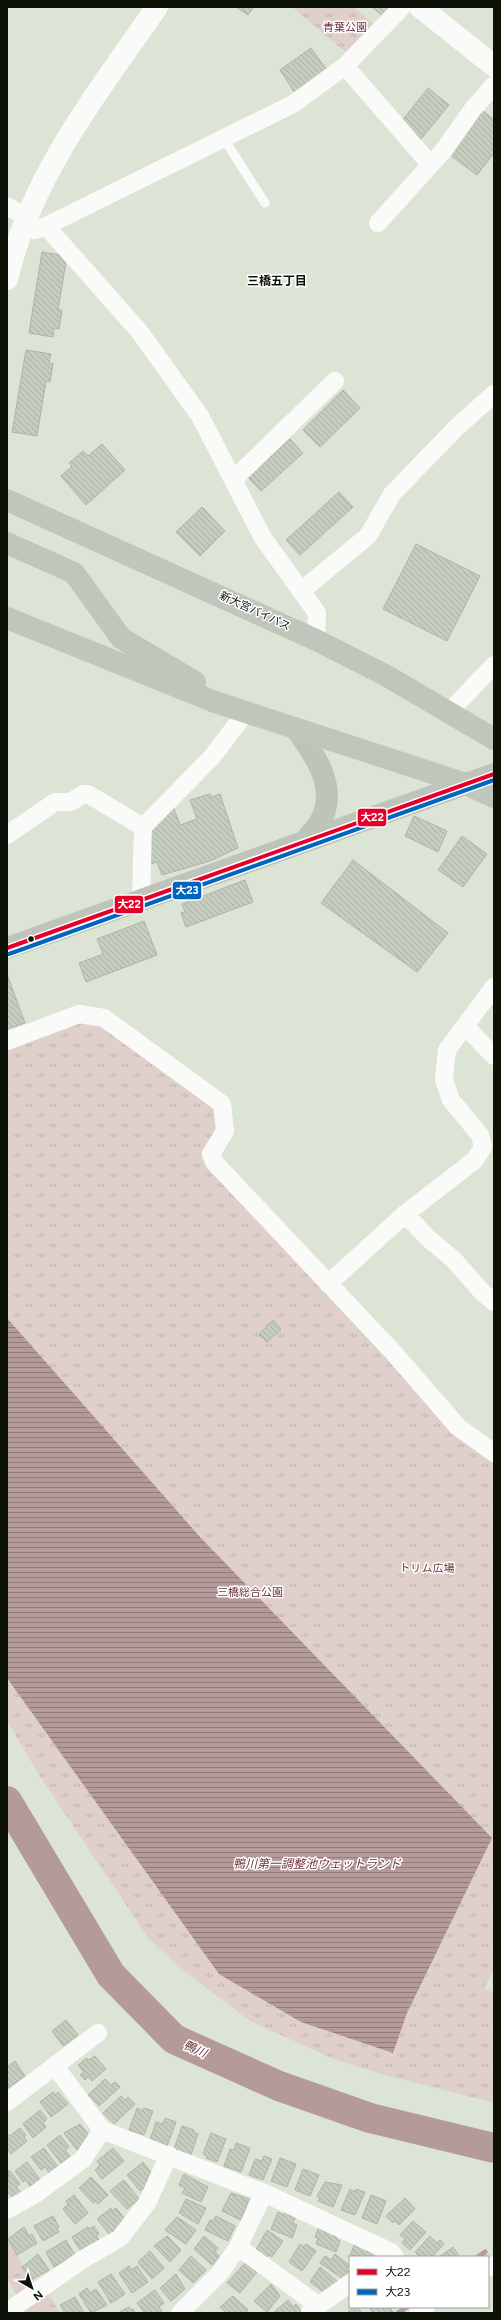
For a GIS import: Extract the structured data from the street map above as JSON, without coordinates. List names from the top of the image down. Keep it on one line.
{"streets":{"highway":["新大宮バイパス"]},"districts":["三橋五丁目"],"water":["鴨川第一調整池ウェットランド","鴨川"],"parks":["青葉公園","トリム広場","三橋総合公園"],"lines":["transit line 大22","transit line 大23"],"legend":["大22","大23"],"north":"bottom right"}
